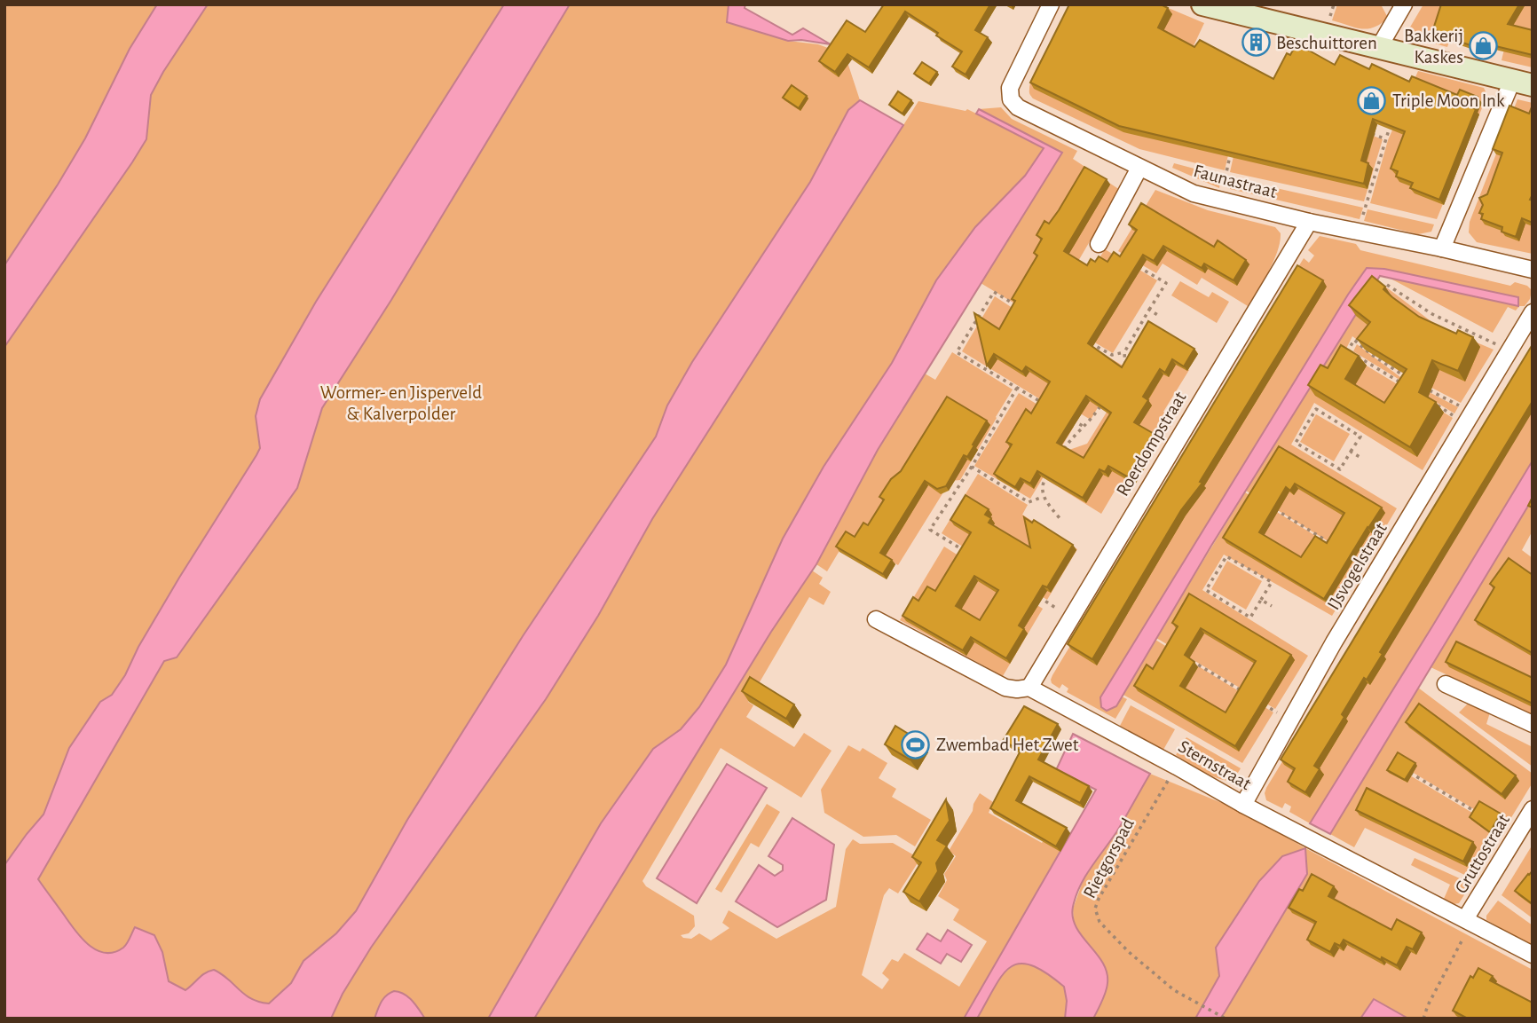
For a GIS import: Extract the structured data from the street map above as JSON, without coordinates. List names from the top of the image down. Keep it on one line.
{"streets":{"street":["Faunastraat","Roerdompstraat","IJsvogelstraat","Sternstraat","Gruttostraat"],"path":["Rietgorspad"]},"crossings":[["Faunastraat","Roerdompstraat"],["Roerdompstraat","Sternstraat"],["IJsvogelstraat","Sternstraat"],["Sternstraat","Gruttostraat"],["Sternstraat","Rietgorspad"]],"parks":["Wormer- en Jisperveld & Kalverpolder"],"places":{"building":["Beschuittoren"],"shop":["Bakkerij Kaskes","Triple Moon Ink"],"sports":["Zwembad Het Zwet"]}}
